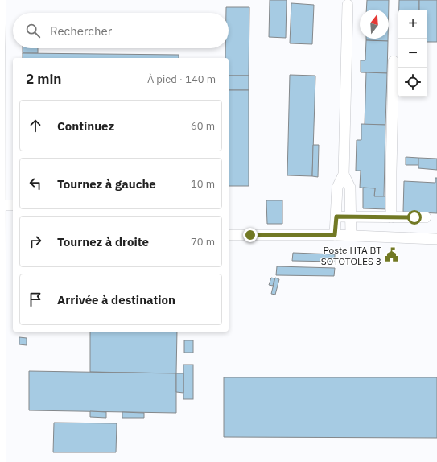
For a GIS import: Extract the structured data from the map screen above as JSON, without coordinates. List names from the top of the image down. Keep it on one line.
{"places":{"public building":["Poste HTA BT SOTOTOLES 3"]},"north":"top","page":{"map_buttons":["+","−"],"search":"Rechercher","heading":["2 min","À pied · 140 m"],"list":[["Continuez","60 m"],["Tournez à gauche","10 m"],["Tournez à droite","70 m"],"Arrivée à destination"]}}
